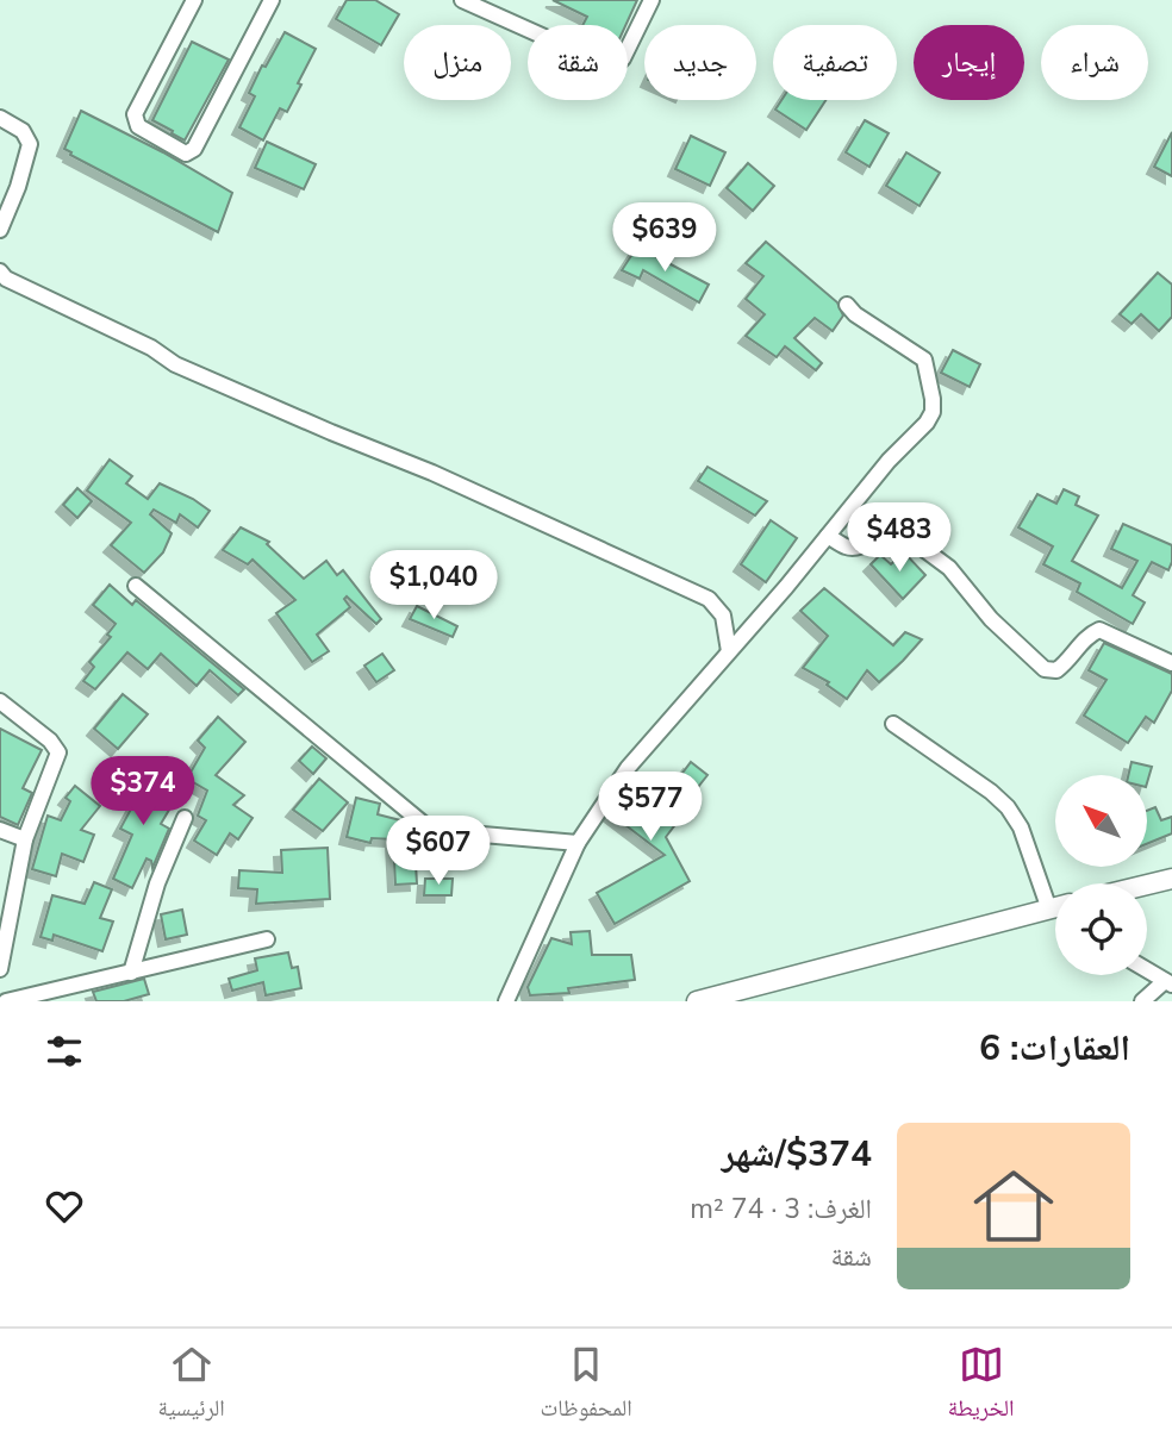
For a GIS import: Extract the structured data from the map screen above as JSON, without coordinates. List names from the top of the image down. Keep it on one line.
{"north":"top left","page":{"chip":["شراء","إيجار","تصفية","جديد","شقة","منزل"],"price":["$639","$483","$1,040","$374","$577","$607"],"heading":"العقارات: 6","list":[{"name":"$374/شهر","note":"الغرف: 3 · 74 m² · شقة"}],"tabs":["الخريطة","المحفوظات","الرئيسية"]}}
